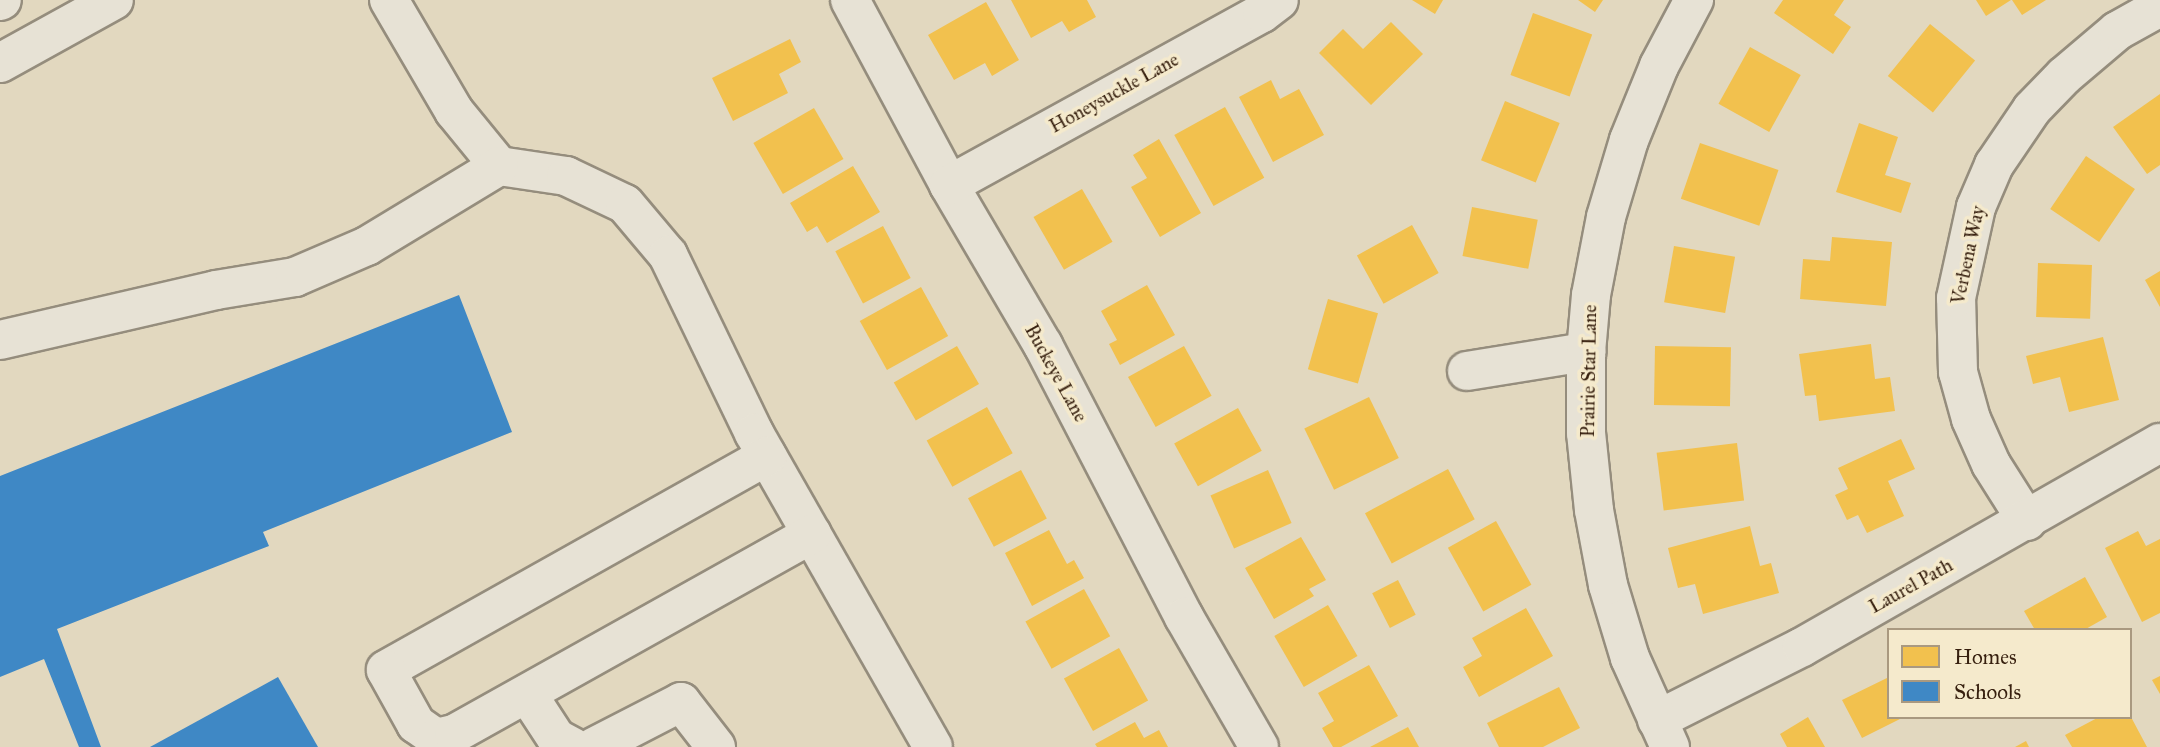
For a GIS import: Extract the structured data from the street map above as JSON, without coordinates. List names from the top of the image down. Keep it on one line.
{"streets":{"street":["Honeysuckle Lane","Verbena Way","Prairie Star Lane","Buckeye Lane","Laurel Path"]},"crossings":[["Honeysuckle Lane","Buckeye Lane"],["Verbena Way","Laurel Path"],["Prairie Star Lane","Laurel Path"]],"legend":["Homes","Schools"]}
